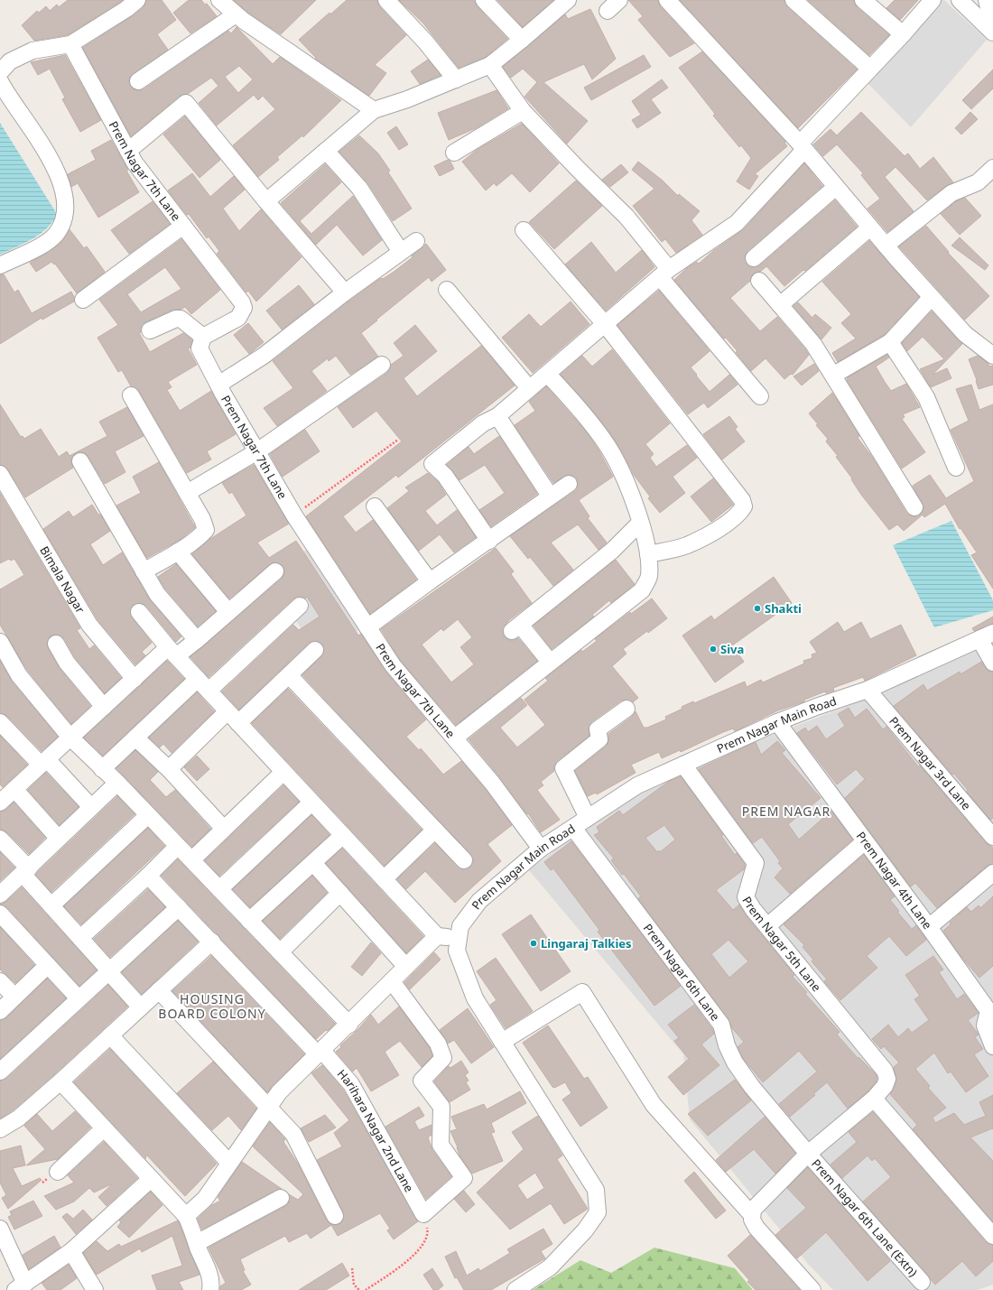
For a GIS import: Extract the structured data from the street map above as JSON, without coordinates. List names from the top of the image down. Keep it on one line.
{"streets":{"street":["Prem Nagar 7th Lane","Bimala Nagar","Prem Nagar Main Road","Prem Nagar 3rd Lane","Prem Nagar 4th Lane","Prem Nagar 5th Lane","Prem Nagar 6th Lane","Harihara Nagar 2nd Lane","Prem Nagar 6th Lane (Extn)"]},"crossings":[["Prem Nagar 7th Lane","Prem Nagar Main Road"],["Prem Nagar Main Road","Prem Nagar 3rd Lane"],["Prem Nagar Main Road","Prem Nagar 4th Lane"],["Prem Nagar Main Road","Prem Nagar 5th Lane"],["Prem Nagar Main Road","Prem Nagar 6th Lane"],["Prem Nagar 5th Lane","Prem Nagar 6th Lane"],["Prem Nagar 5th Lane","Prem Nagar 6th Lane (Extn)"],["Prem Nagar 6th Lane","Prem Nagar 6th Lane (Extn)"]],"districts":["PREM NAGAR","HOUSING BOARD COLONY"],"places":["Shakti","Siva","Lingaraj Talkies"]}
